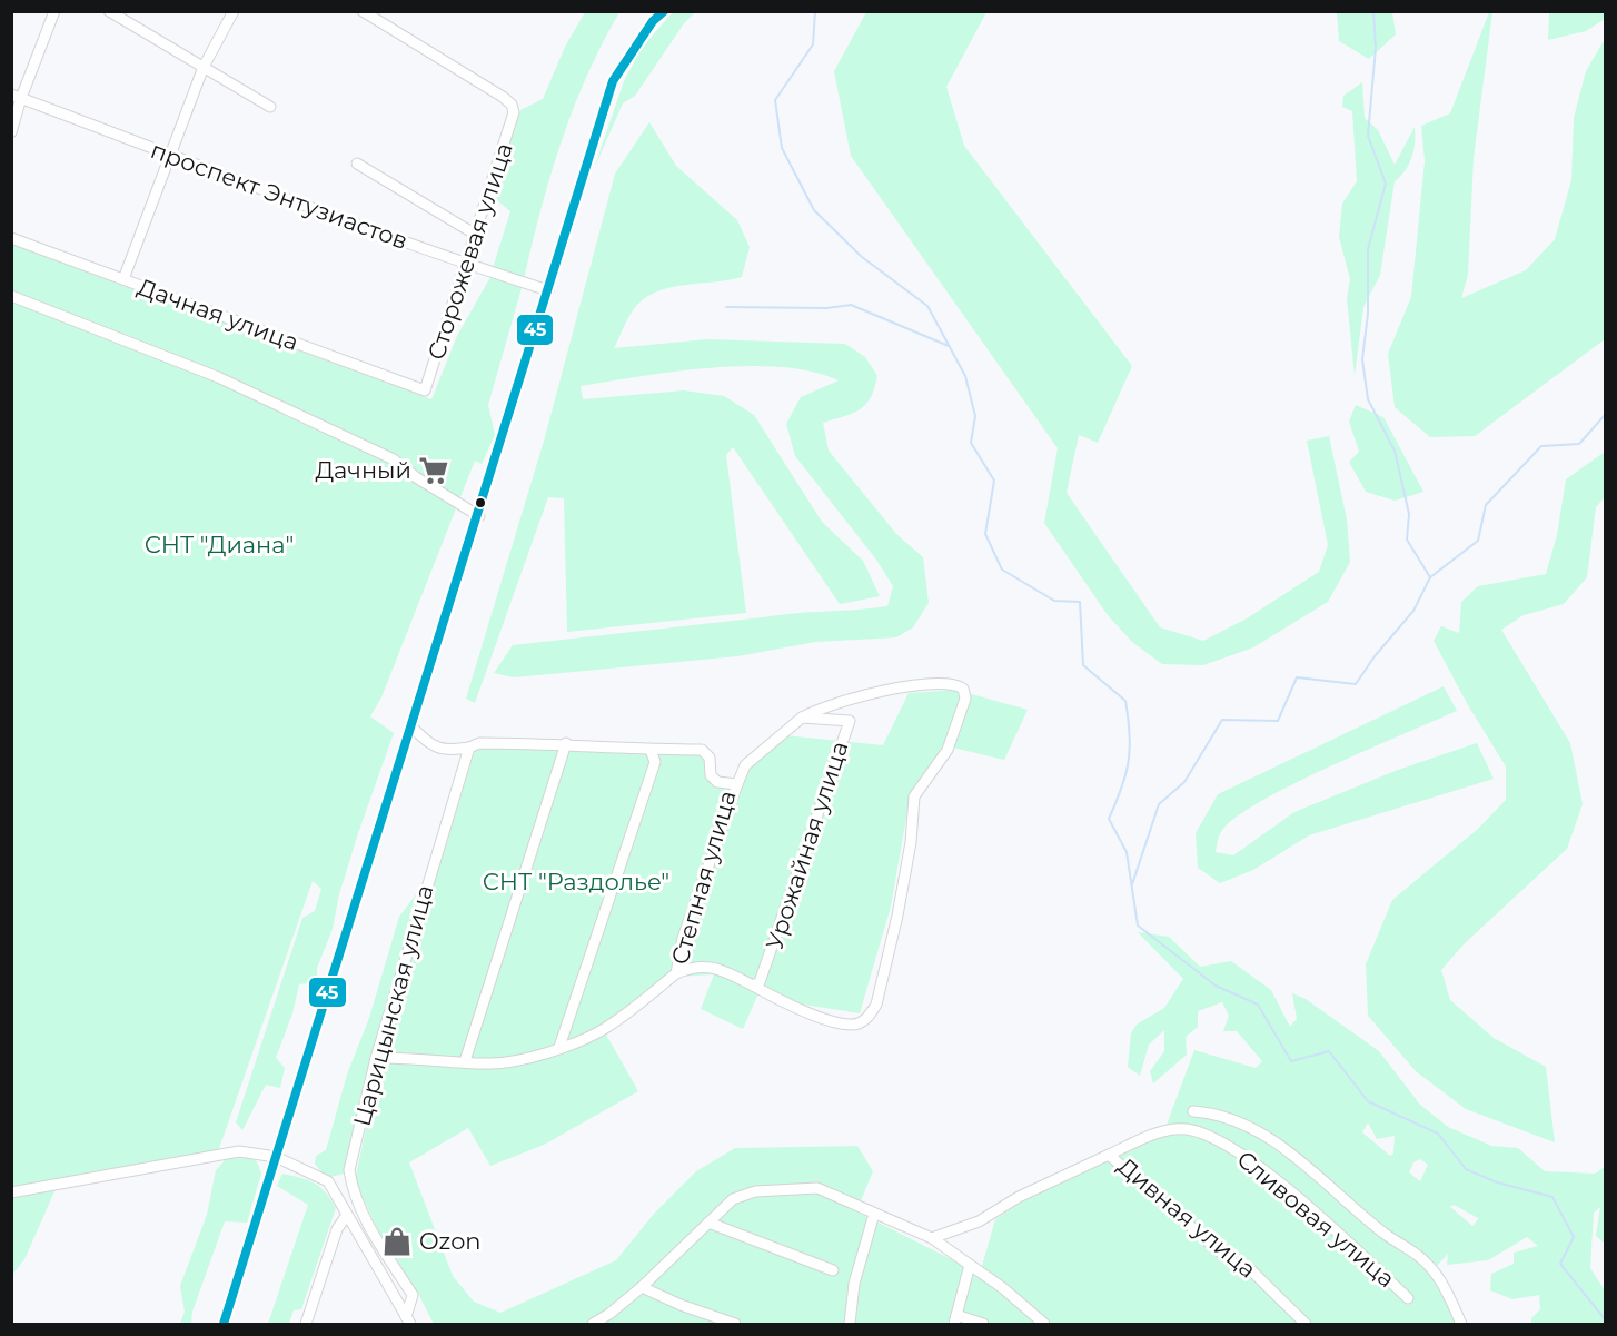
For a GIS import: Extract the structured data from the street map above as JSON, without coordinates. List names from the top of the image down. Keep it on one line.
{"streets":{"street":["проспект Энтузиастов","Сторожевая улица","Дачная улица","Урожайная улица","Степная улица","Царицынская улица","Дивная улица","Сливовая улица"]},"crossings":[["проспект Энтузиастов","Сторожевая улица"],["Сторожевая улица","Дачная улица"],["Урожайная улица","Степная улица"],["Степная улица","Царицынская улица"],["Дивная улица","Сливовая улица"]],"parks":["СНТ \"Диана\"","СНТ \"Раздолье\""],"places":{"supermarket":["Дачный"],"shop":["Ozon"]},"lines":["transit line 45"]}
